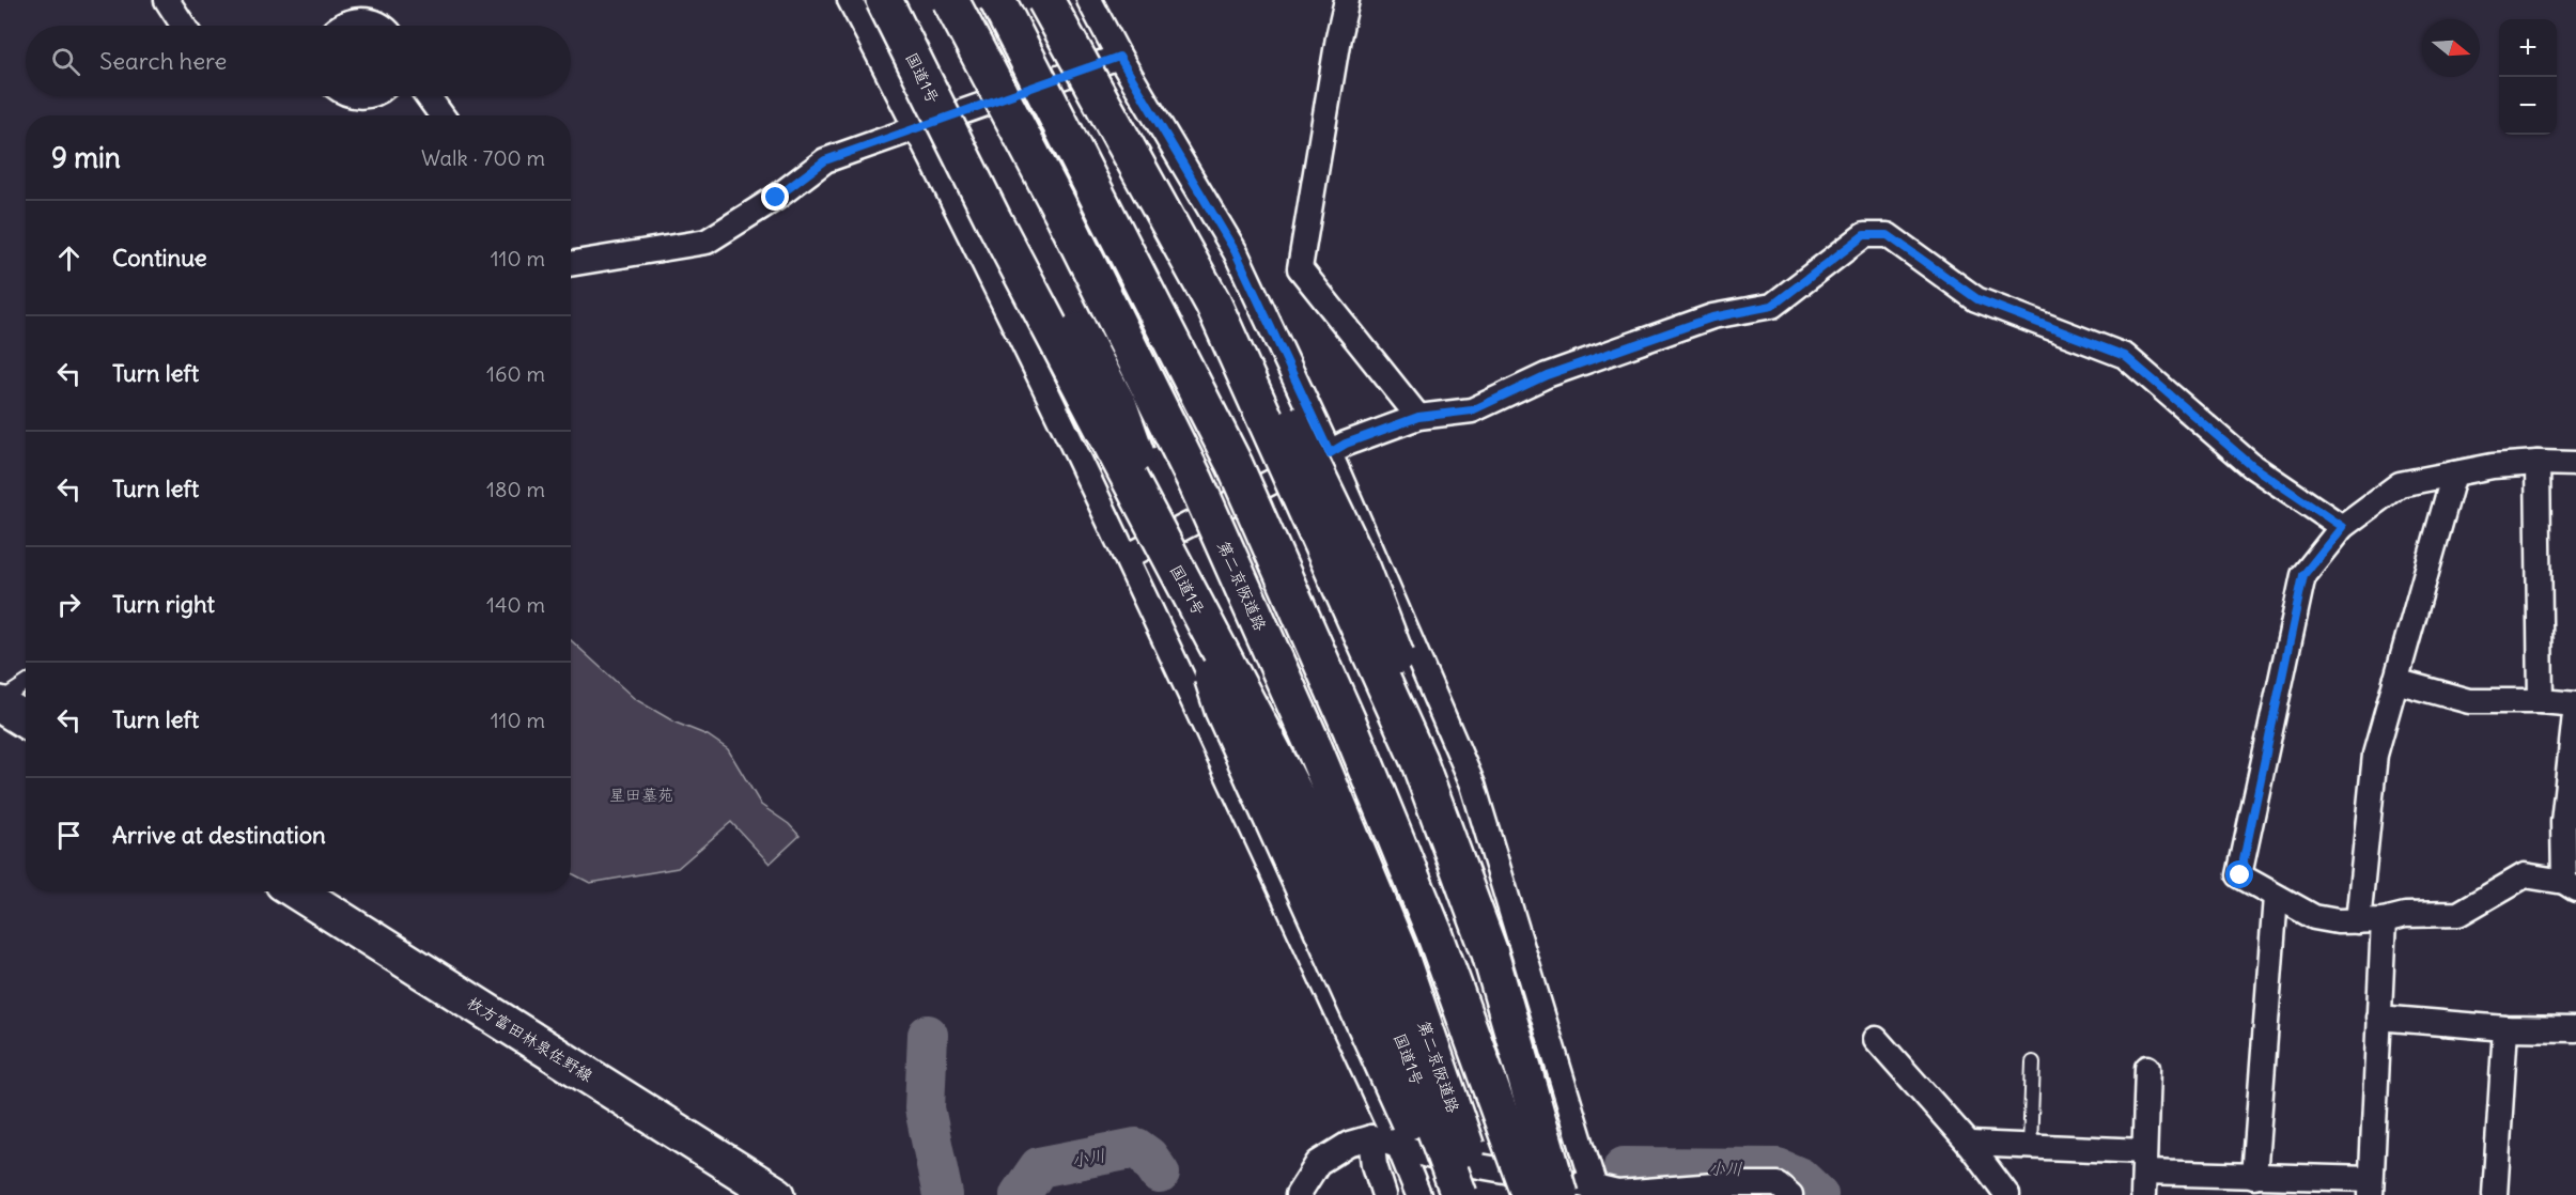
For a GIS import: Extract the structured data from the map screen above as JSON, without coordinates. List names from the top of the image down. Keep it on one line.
{"streets":{"main road":["国道1号","第二京阪道路","枚方富田林泉佐野線"]},"water":["小川"],"parks":["星田墓苑"],"north":"right","page":{"map_buttons":["+","−"],"search":"Search here","heading":["9 min","Walk · 700 m"],"list":[["Continue","110 m"],["Turn left","160 m"],["Turn left","180 m"],["Turn right","140 m"],["Turn left","110 m"],"Arrive at destination"]}}
